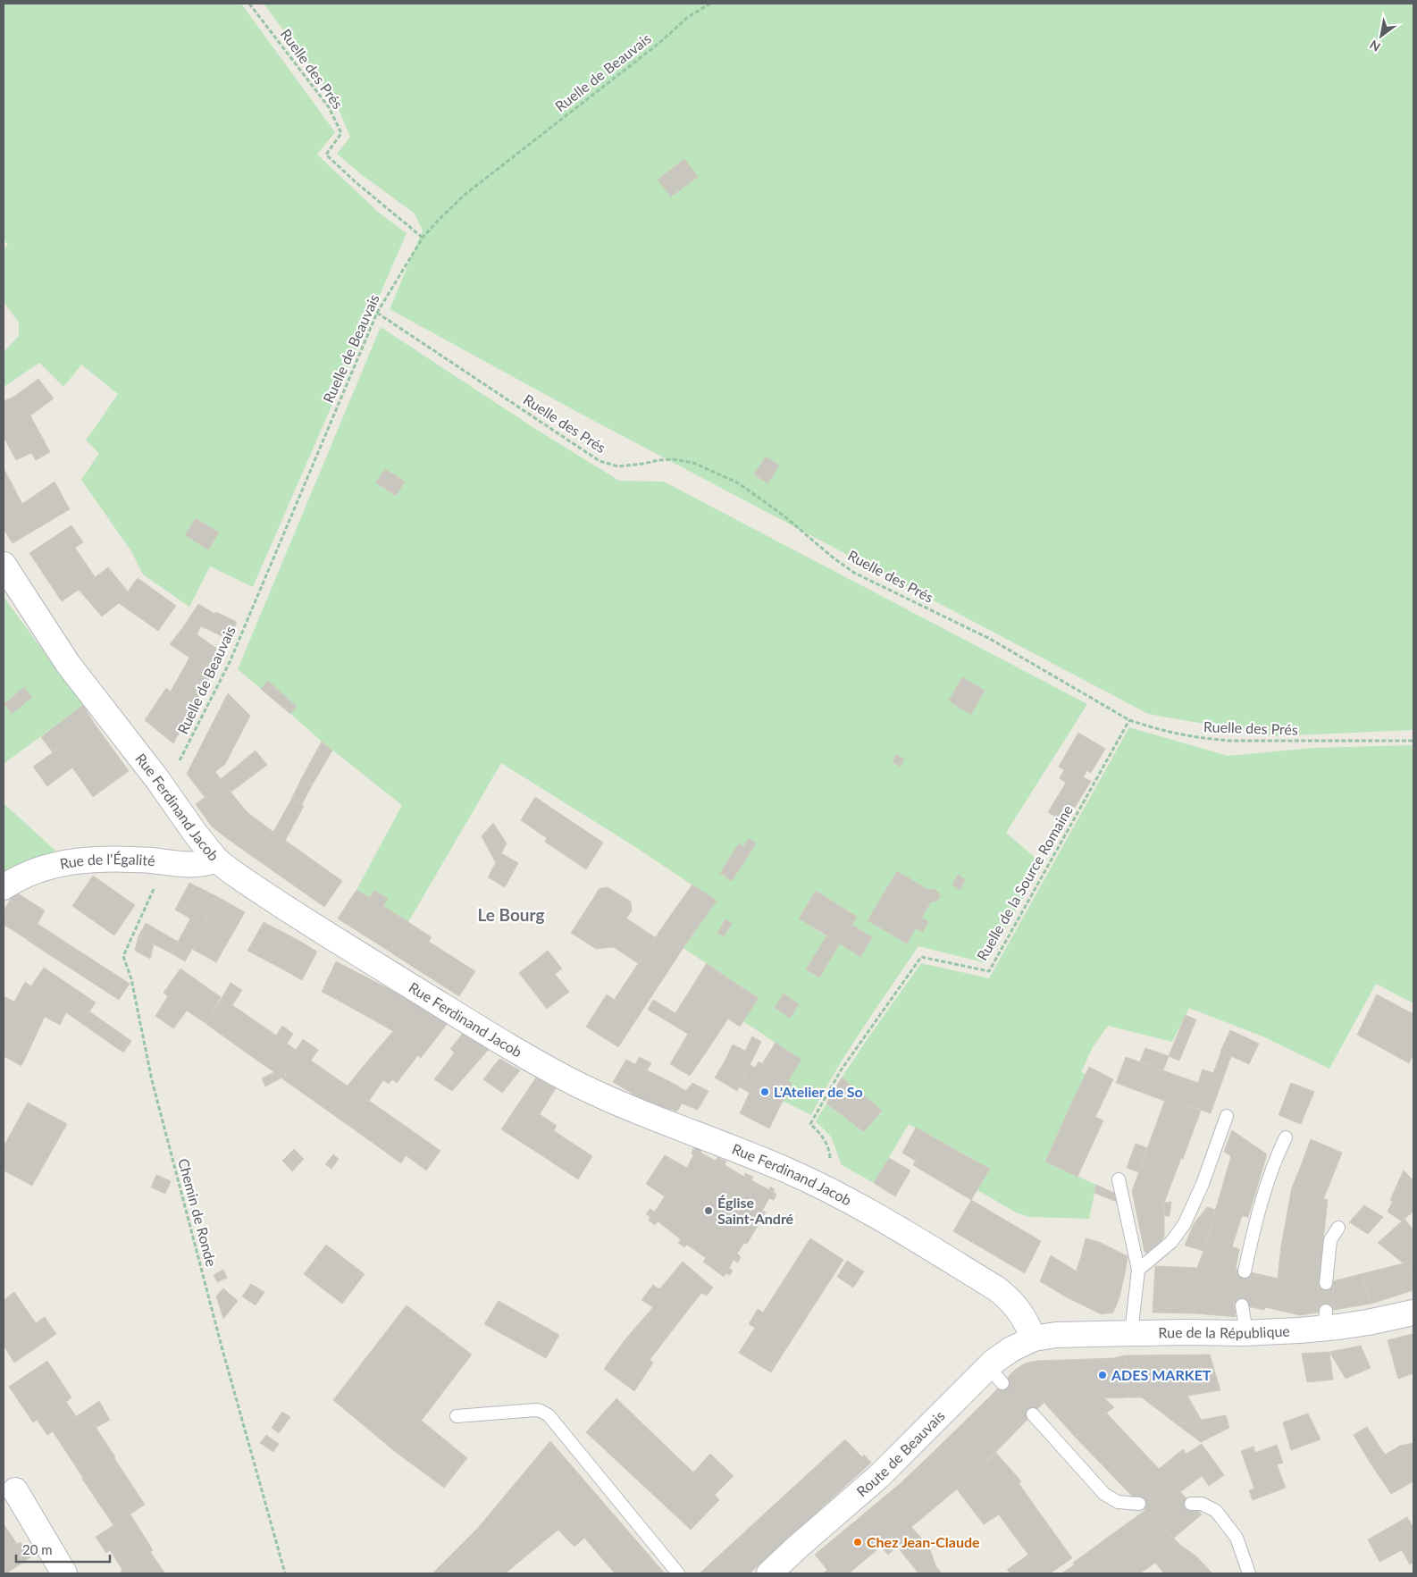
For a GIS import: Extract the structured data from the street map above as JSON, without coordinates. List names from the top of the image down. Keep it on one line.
{"streets":{"street":["Rue Ferdinand Jacob","Rue de l'Égalité","Rue de la République","Route de Beauvais"],"path":["Ruelle des Prés","Ruelle de Beauvais","Ruelle de la Source Romaine","Chemin de Ronde"]},"crossings":[["Ruelle des Prés","Ruelle de Beauvais"],["Ruelle des Prés","Ruelle de la Source Romaine"],["Ruelle de Beauvais","Rue Ferdinand Jacob"],["Rue Ferdinand Jacob","Rue de l'Égalité"],["Rue Ferdinand Jacob","Ruelle de la Source Romaine"],["Rue Ferdinand Jacob","Rue de la République"],["Rue Ferdinand Jacob","Route de Beauvais"],["Rue de l'Égalité","Chemin de Ronde"],["Rue de la République","Route de Beauvais"]],"districts":["Le Bourg"],"places":["L'Atelier de So","Église Saint-André","ADES MARKET","Chez Jean-Claude"],"scale_bar":"20 m","north":"bottom left"}
